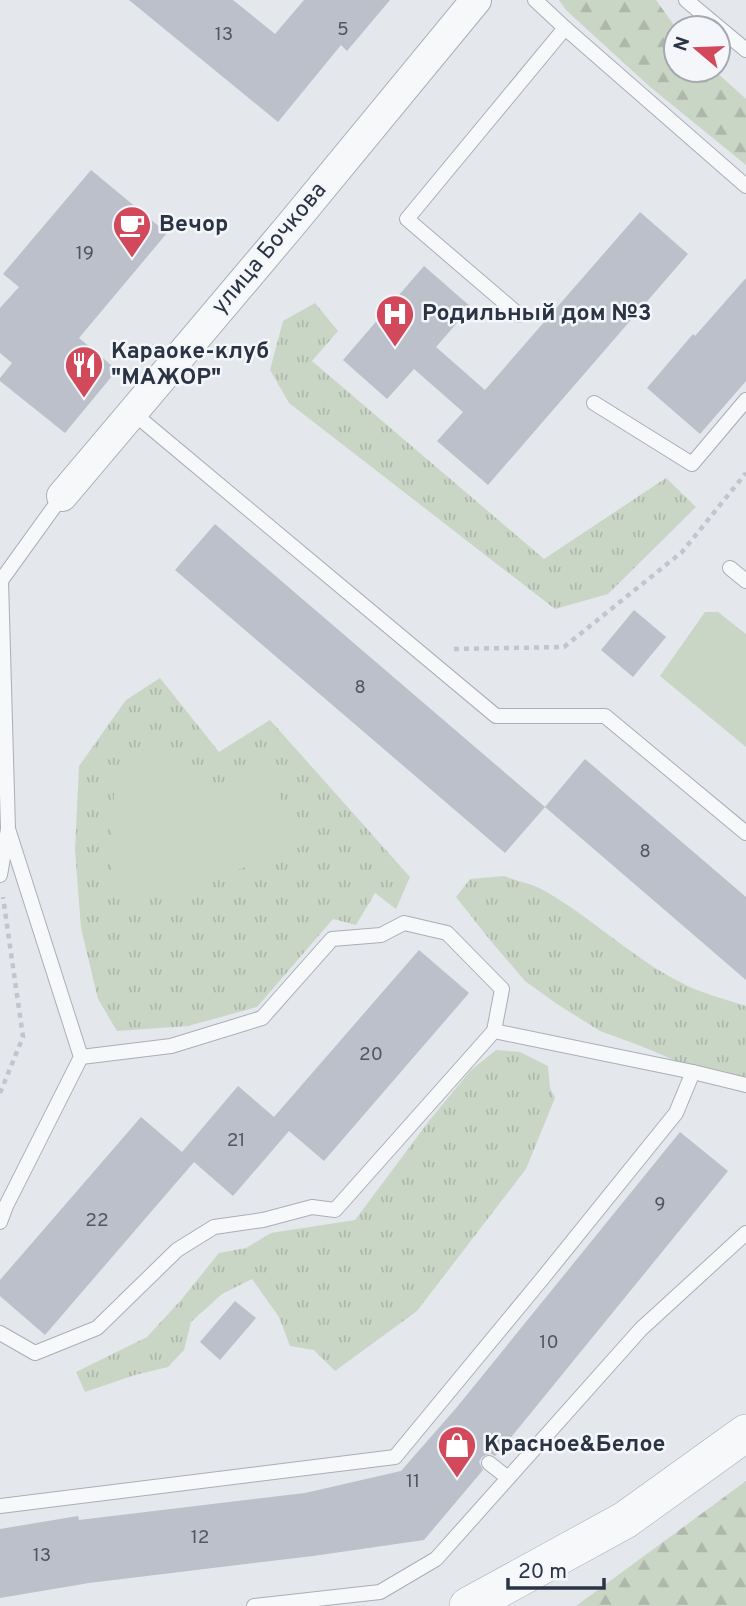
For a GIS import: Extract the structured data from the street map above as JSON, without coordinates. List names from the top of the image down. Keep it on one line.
{"streets":{"street":["улица Бочкова"]},"places":{"cafe":["Вечор"],"hospital":["Родильный дом №3"],"restaurant":["Караоке-клуб \"МАЖОР\""],"shop":["Красное&Белое"]},"house_numbers":["5","13","19","8","8","20","21","9","22","10","11","12","13"],"scale_bar":"20 m","north":"left"}
